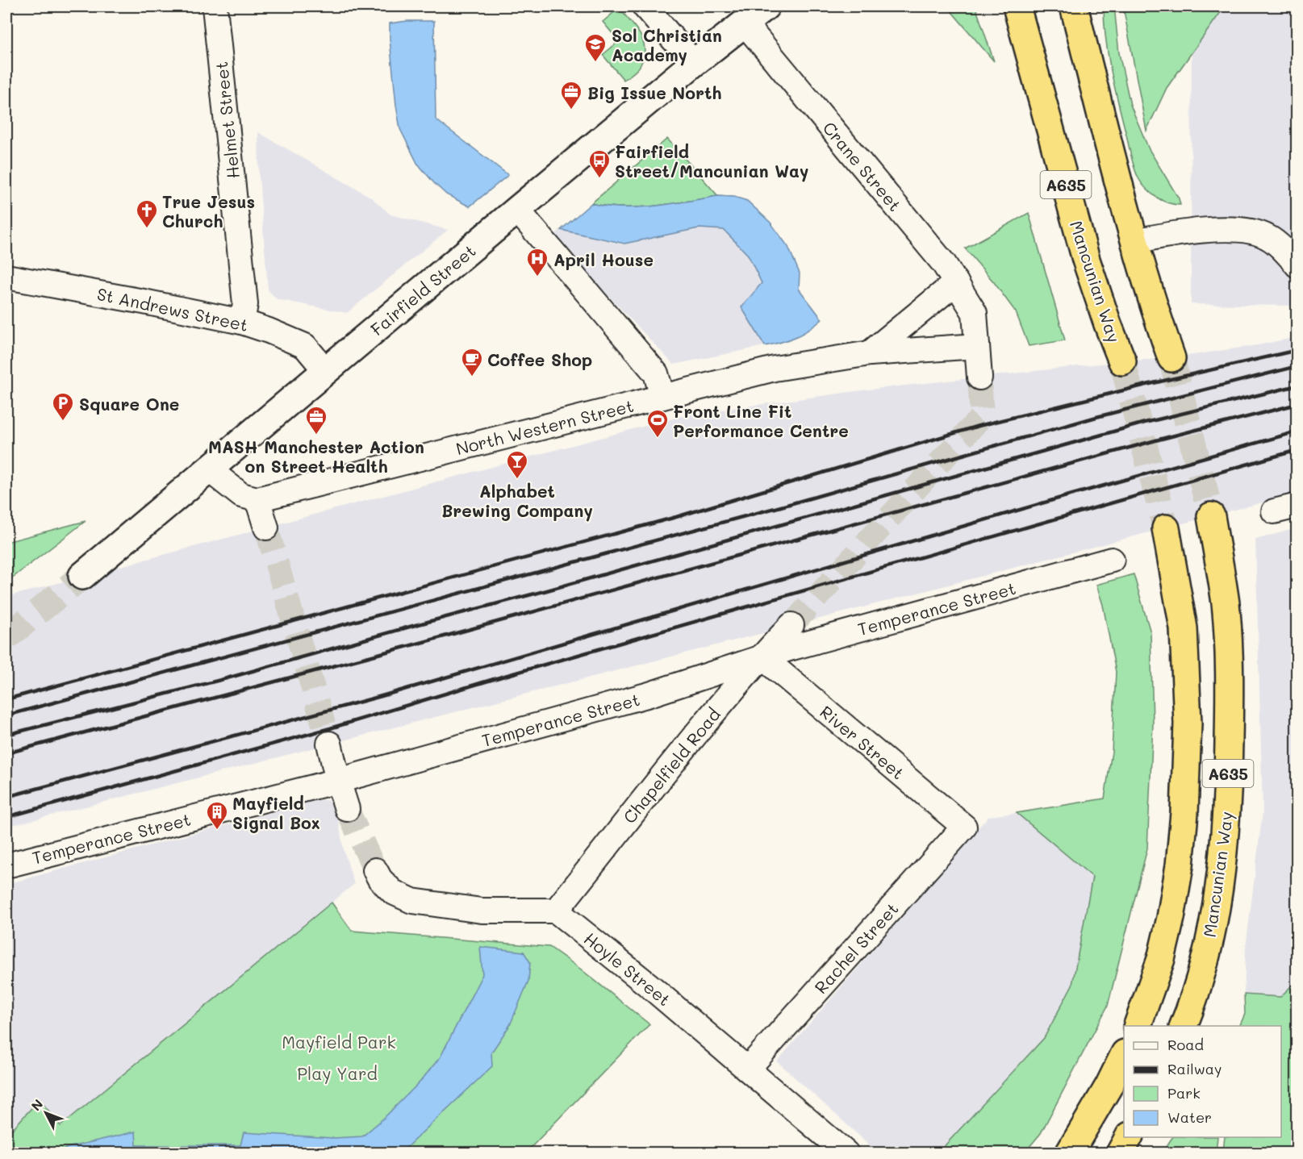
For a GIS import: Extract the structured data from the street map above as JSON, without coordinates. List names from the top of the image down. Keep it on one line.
{"streets":{"highway":["A635","Mancunian Way"],"main road":["Fairfield Street"],"street":["Helmet Street","Crane Street","St Andrews Street","North Western Street","Temperance Street","River Street","Chapelfield Road","Rachel Street","Hoyle Street"]},"crossings":[["Helmet Street","St Andrews Street"],["Crane Street","Fairfield Street"],["Crane Street","North Western Street"],["Fairfield Street","St Andrews Street"],["Temperance Street","River Street"],["Temperance Street","Chapelfield Road"],["River Street","Chapelfield Road"],["River Street","Rachel Street"],["Chapelfield Road","Hoyle Street"],["Rachel Street","Hoyle Street"]],"parks":["Mayfield Park","Play Yard"],"places":{"school or university":["Sol Christian Academy"],"office":["Big Issue North","MASH Manchester Action on Street Health"],"bus stop":["Fairfield Street/Mancunian Way"],"church":["True Jesus Church"],"hospital":["April House"],"cafe":["Coffee Shop"],"parking":["Square One"],"sports":["Front Line Fit Performance Centre"],"bar":["Alphabet Brewing Company"],"building":["Mayfield Signal Box"]},"legend":["Road","Railway","Park","Water"],"north":"top left"}
